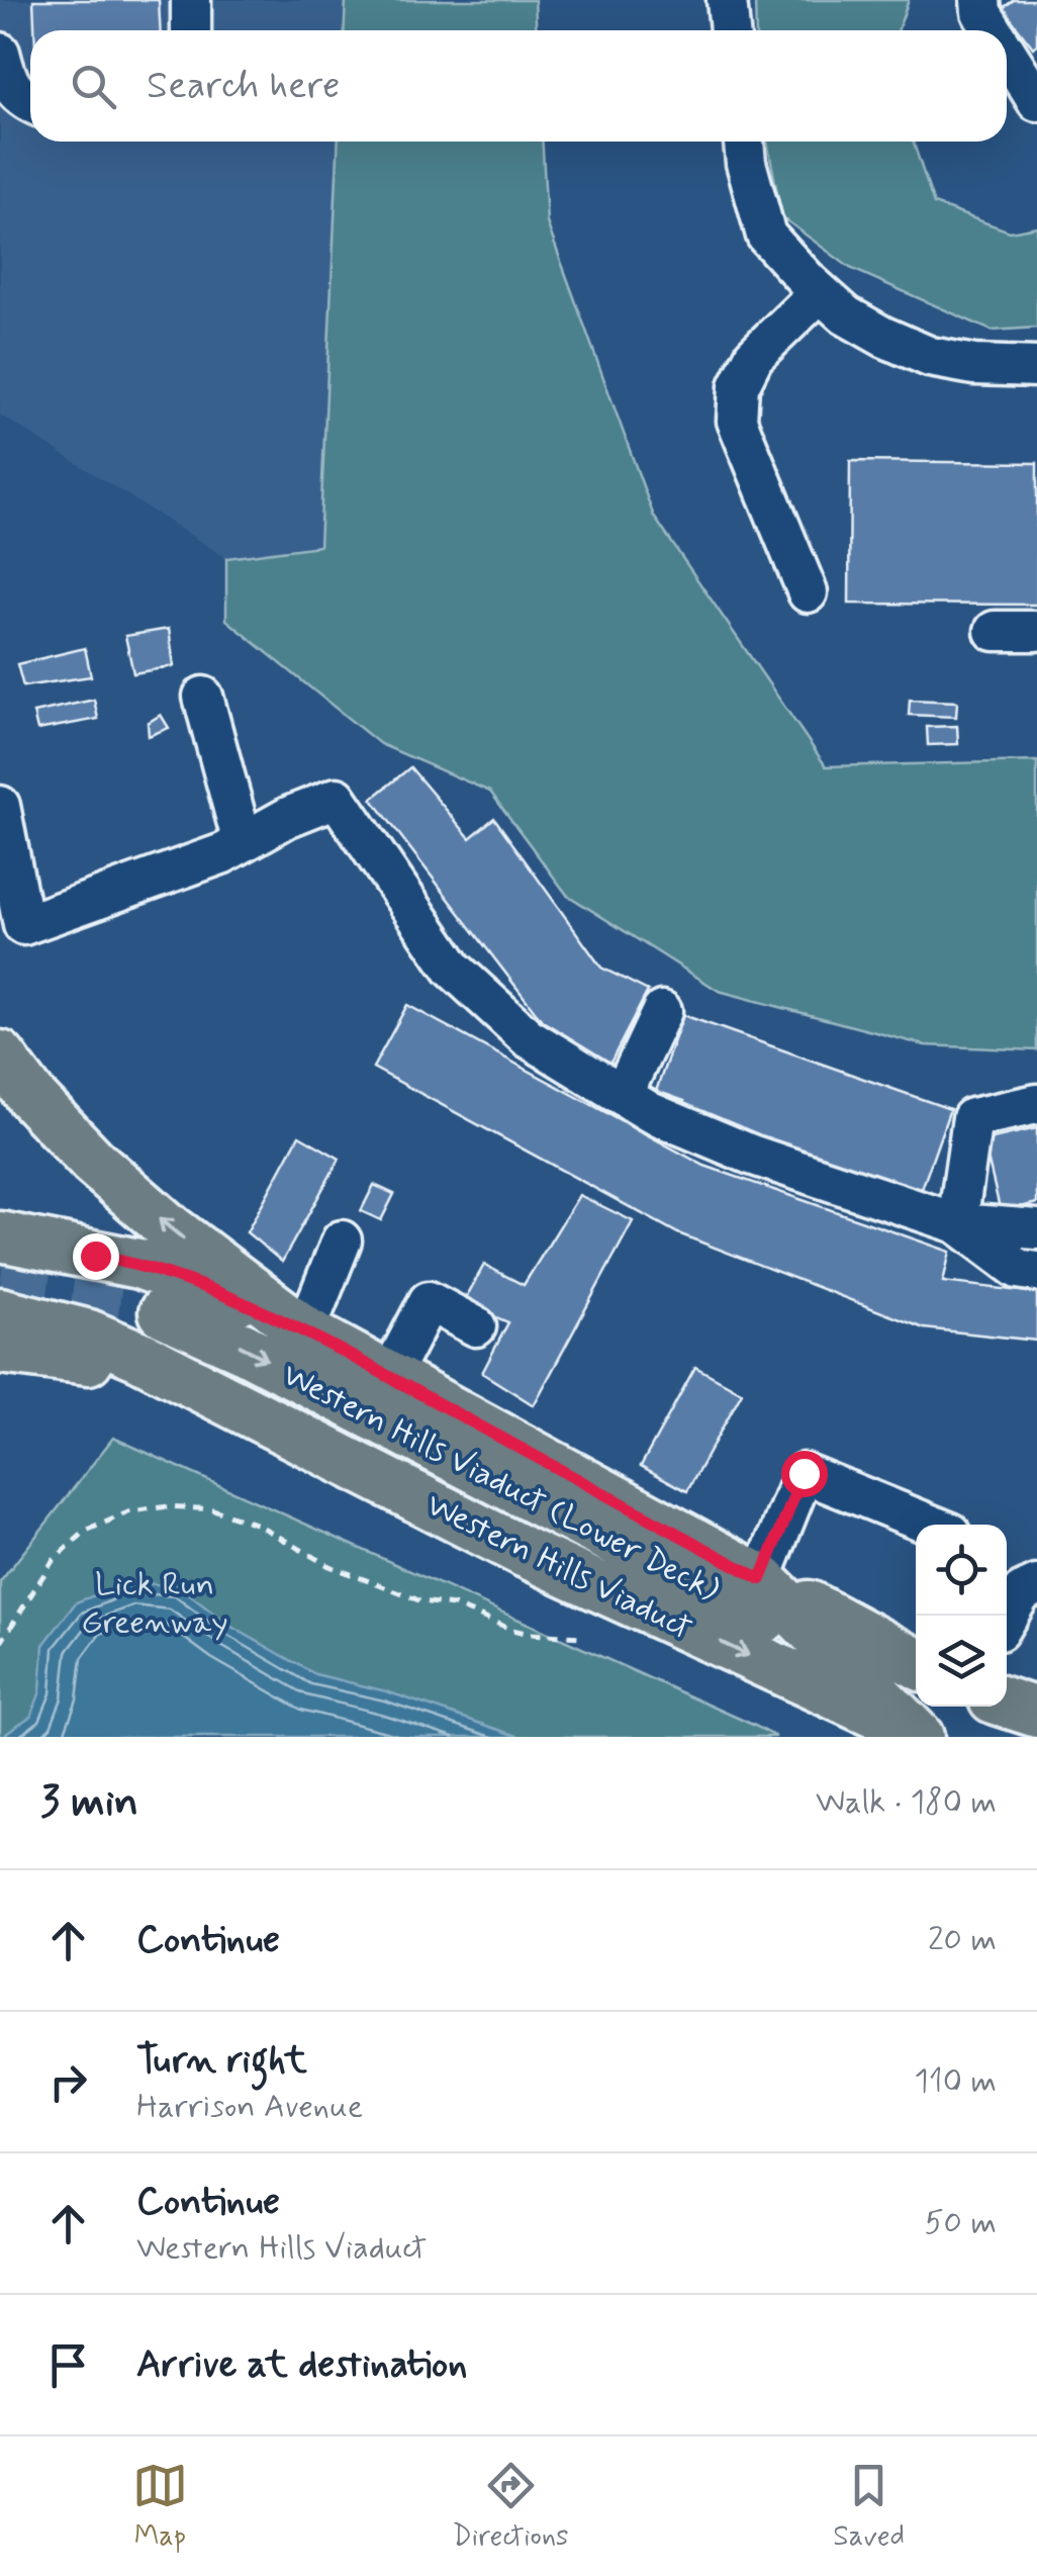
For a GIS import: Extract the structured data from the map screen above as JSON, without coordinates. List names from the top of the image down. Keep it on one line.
{"streets":{"main road":["Western Hills Viaduct (Lower Deck)","Western Hills Viaduct"]},"parks":["Lick Run Greenway"],"page":{"search":"Search here","heading":["3 min","Walk · 180 m"],"list":[["Continue","20 m"],["Turn right","Harrison Avenue","110 m"],["Continue","Western Hills Viaduct","50 m"],"Arrive at destination"],"nav":["Map","Directions","Saved"]}}
